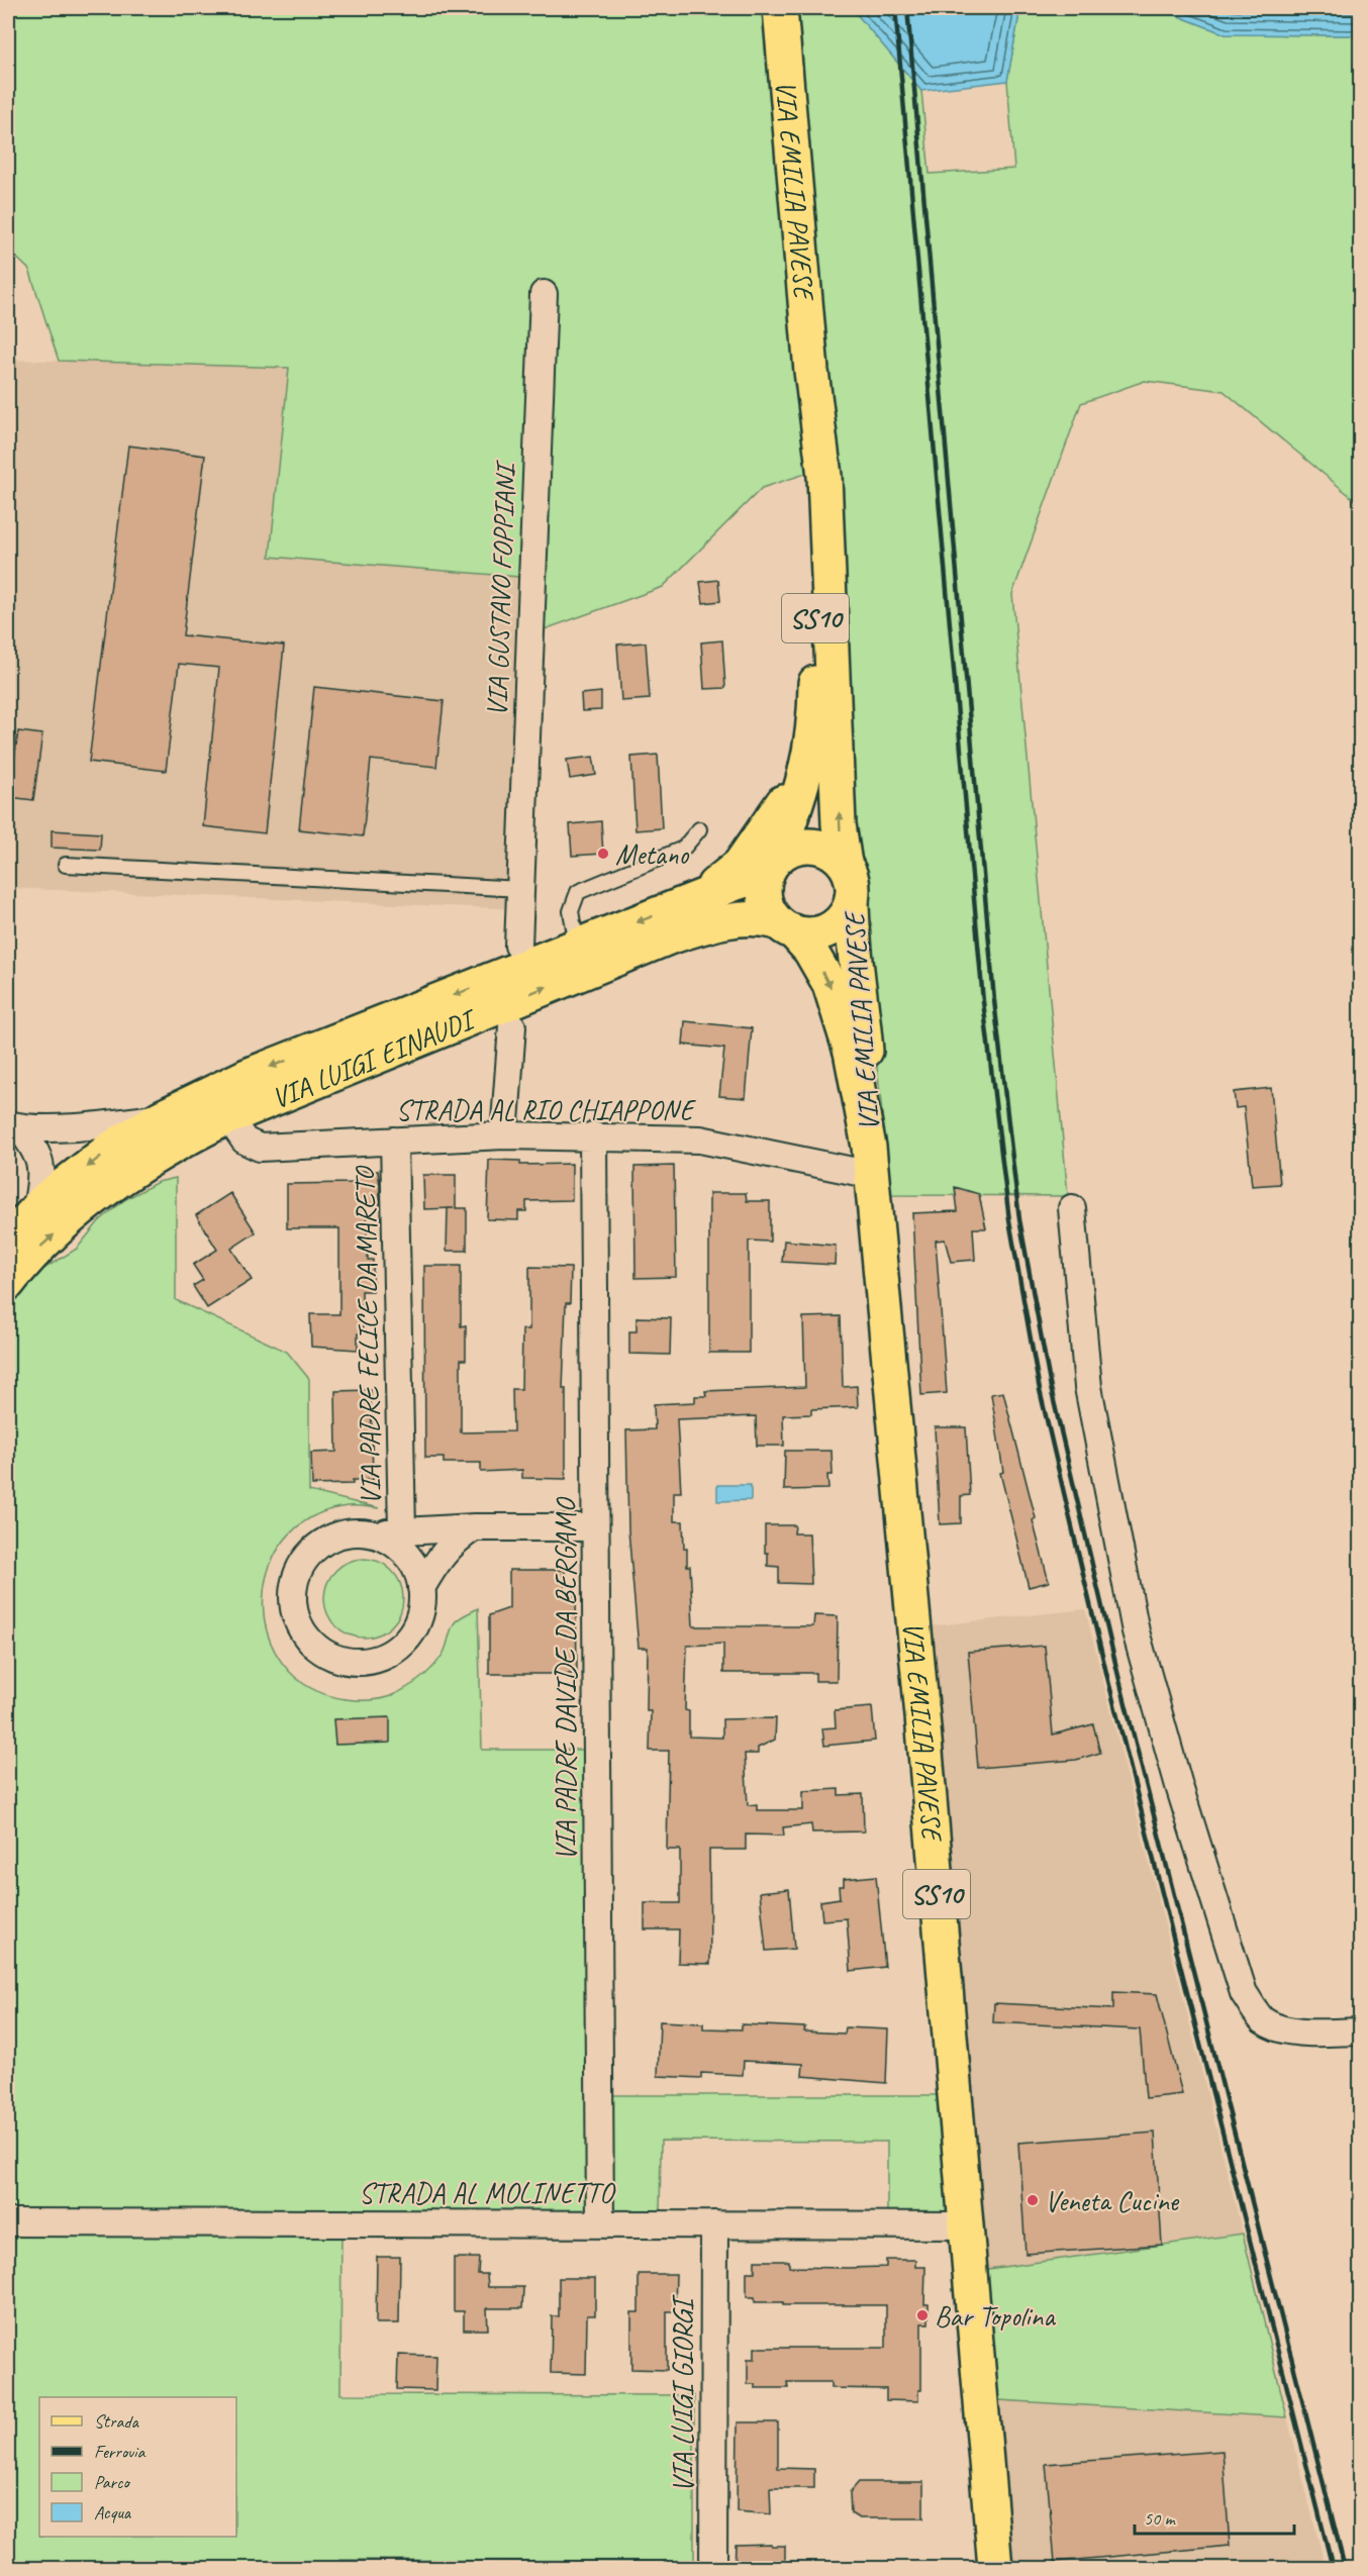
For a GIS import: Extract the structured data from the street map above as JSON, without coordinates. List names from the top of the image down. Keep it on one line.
{"streets":{"main road":["VIA EMILIA PAVESE","SS10","VIA LUIGI EINAUDI"],"street":["VIA GUSTAVO FOPPIANI","STRADA AL RIO CHIAPPONE","VIA PADRE FELICE DA MARETO","VIA PADRE DAVIDE DA BERGAMO","STRADA AL MOLINETTO","VIA LUIGI GIORGI"]},"crossings":[["VIA EMILIA PAVESE","SS10"],["VIA EMILIA PAVESE","VIA LUIGI EINAUDI"],["VIA EMILIA PAVESE","STRADA AL RIO CHIAPPONE"],["VIA EMILIA PAVESE","STRADA AL MOLINETTO"],["SS10","VIA LUIGI EINAUDI"],["VIA LUIGI EINAUDI","STRADA AL RIO CHIAPPONE"],["STRADA AL RIO CHIAPPONE","VIA PADRE FELICE DA MARETO"],["STRADA AL RIO CHIAPPONE","VIA PADRE DAVIDE DA BERGAMO"],["VIA PADRE DAVIDE DA BERGAMO","STRADA AL MOLINETTO"],["STRADA AL MOLINETTO","VIA LUIGI GIORGI"]],"places":["Metano","Veneta Cucine","Bar Topolina"],"legend":["Strada","Ferrovia","Parco","Acqua"],"scale_bar":"50 m"}
